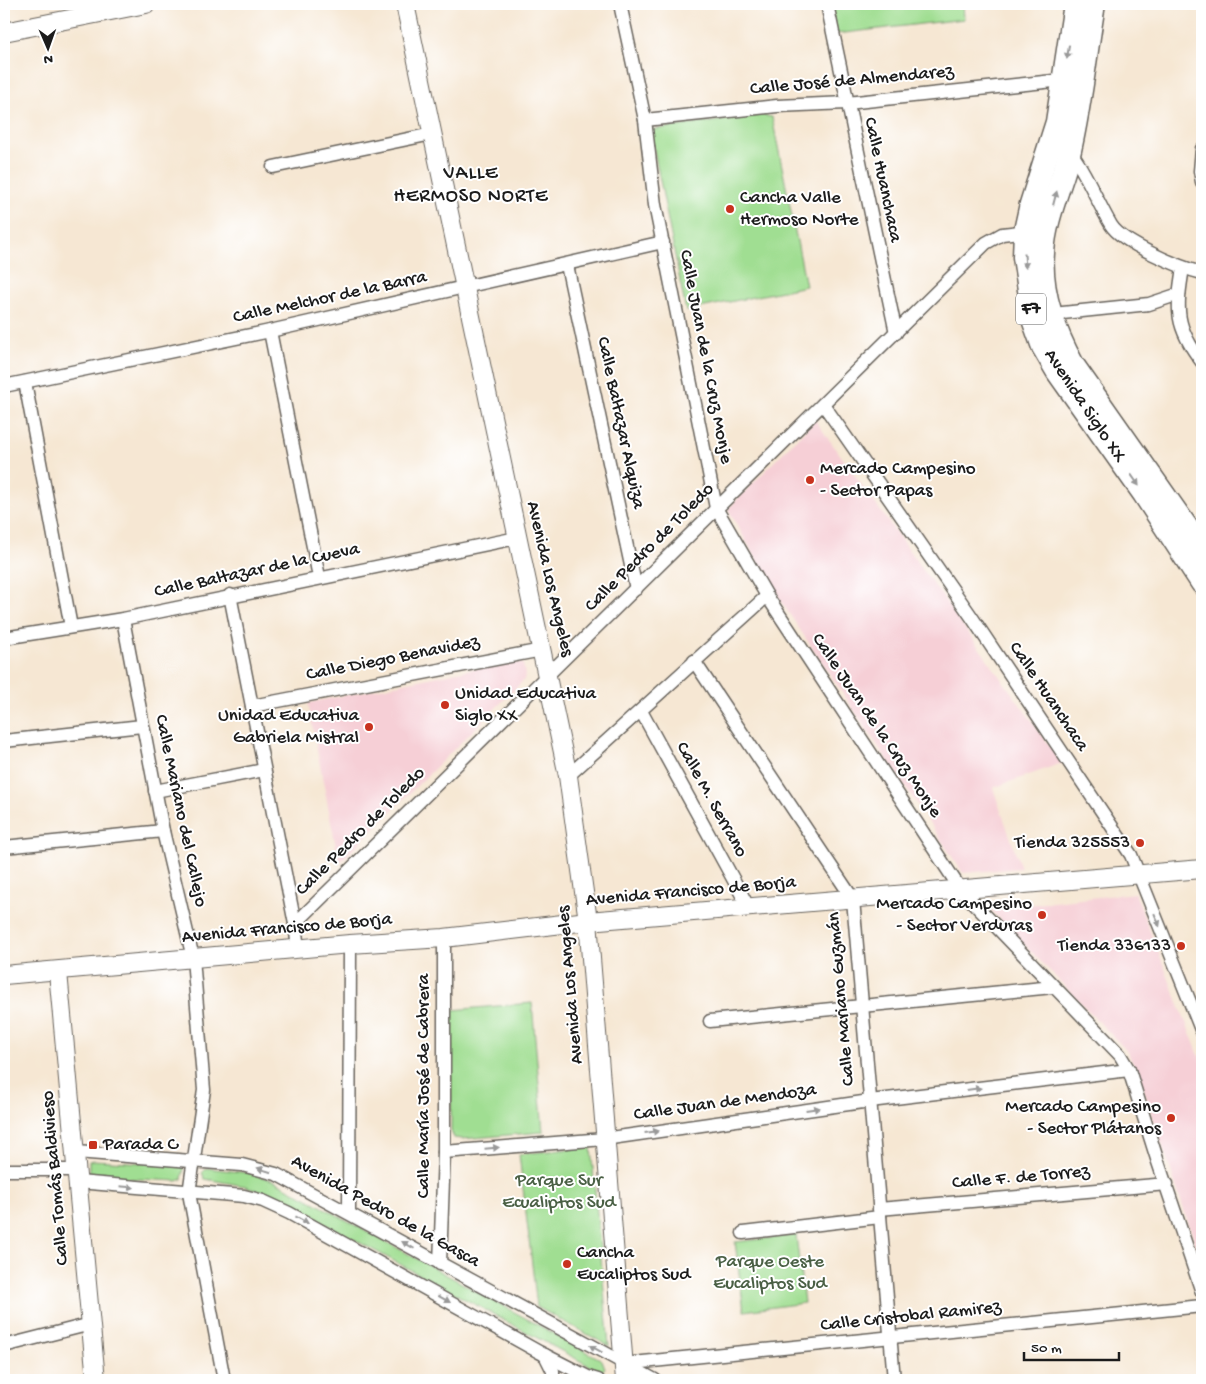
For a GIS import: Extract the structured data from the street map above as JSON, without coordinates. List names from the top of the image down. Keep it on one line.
{"streets":{"highway":["F7","Avenida Siglo XX"],"street":["Calle José de Almendarez","Calle Huanchaca","Calle Melchor de la Barra","Calle Juan de la Cruz Monje","Calle Baltazar Alquiza","Calle Pedro de Toledo","Calle Baltazar de la Cueva","Avenida Los Angeles","Calle Diego Benavidez","Calle M. Serrano","Calle Mariano del Callejo","Avenida Francisco de Borja","Calle Mariano Guzmán","Calle María José de Cabrera","Calle Juan de Mendoza","Calle Tomás Baldivieso","Calle F. de Torrez","Avenida Pedro de la Gasca","Calle Cristobal Ramirez"]},"crossings":[["Calle José de Almendarez","Calle Huanchaca"],["Calle José de Almendarez","Calle Juan de la Cruz Monje"],["Calle José de Almendarez","Avenida Siglo XX"],["Calle Huanchaca","Calle Pedro de Toledo"],["Calle Huanchaca","Avenida Francisco de Borja"],["Calle Melchor de la Barra","Calle Juan de la Cruz Monje"],["Calle Melchor de la Barra","Calle Baltazar Alquiza"],["Calle Melchor de la Barra","Avenida Los Angeles"],["Calle Juan de la Cruz Monje","Calle Pedro de Toledo"],["Calle Juan de la Cruz Monje","Avenida Francisco de Borja"],["Calle Juan de la Cruz Monje","Calle Juan de Mendoza"],["Calle Juan de la Cruz Monje","Calle F. de Torrez"],["Avenida Siglo XX","Calle Pedro de Toledo"],["Calle Baltazar Alquiza","Calle Pedro de Toledo"],["Calle Pedro de Toledo","Avenida Los Angeles"],["Calle Baltazar de la Cueva","Avenida Los Angeles"],["Calle Baltazar de la Cueva","Calle Mariano del Callejo"],["Avenida Los Angeles","Calle Diego Benavidez"],["Avenida Los Angeles","Avenida Francisco de Borja"],["Avenida Los Angeles","Calle Juan de Mendoza"],["Avenida Los Angeles","Avenida Pedro de la Gasca"],["Avenida Los Angeles","Calle Cristobal Ramirez"],["Calle M. Serrano","Avenida Francisco de Borja"],["Calle Mariano del Callejo","Avenida Francisco de Borja"],["Calle Mariano del Callejo","Avenida Pedro de la Gasca"],["Avenida Francisco de Borja","Calle Mariano Guzmán"],["Avenida Francisco de Borja","Calle María José de Cabrera"],["Avenida Francisco de Borja","Calle Tomás Baldivieso"],["Calle Mariano Guzmán","Calle Juan de Mendoza"],["Calle Mariano Guzmán","Calle F. de Torrez"],["Calle Mariano Guzmán","Calle Cristobal Ramirez"],["Calle María José de Cabrera","Calle Juan de Mendoza"],["Calle María José de Cabrera","Avenida Pedro de la Gasca"],["Calle Tomás Baldivieso","Avenida Pedro de la Gasca"],["Avenida Pedro de la Gasca","Calle Cristobal Ramirez"]],"districts":["VALLE HERMOSO NORTE"],"parks":["Parque Sur Ecualiptos Sud","Parque Oeste Eucaliptos Sud"],"places":{"other":["Cancha Valle Hermoso Norte","Mercado Campesino - Sector Papas","Unidad Educativa Siglo XX","Unidad Educativa Gabriela Mistral","Tienda 325553","Mercado Campesino - Sector Verduras","Tienda 336133","Mercado Campesino - Sector Plátanos","Cancha Eucaliptos Sud"],"transit":["Parada C"]},"scale_bar":"50 m","north":"bottom"}
